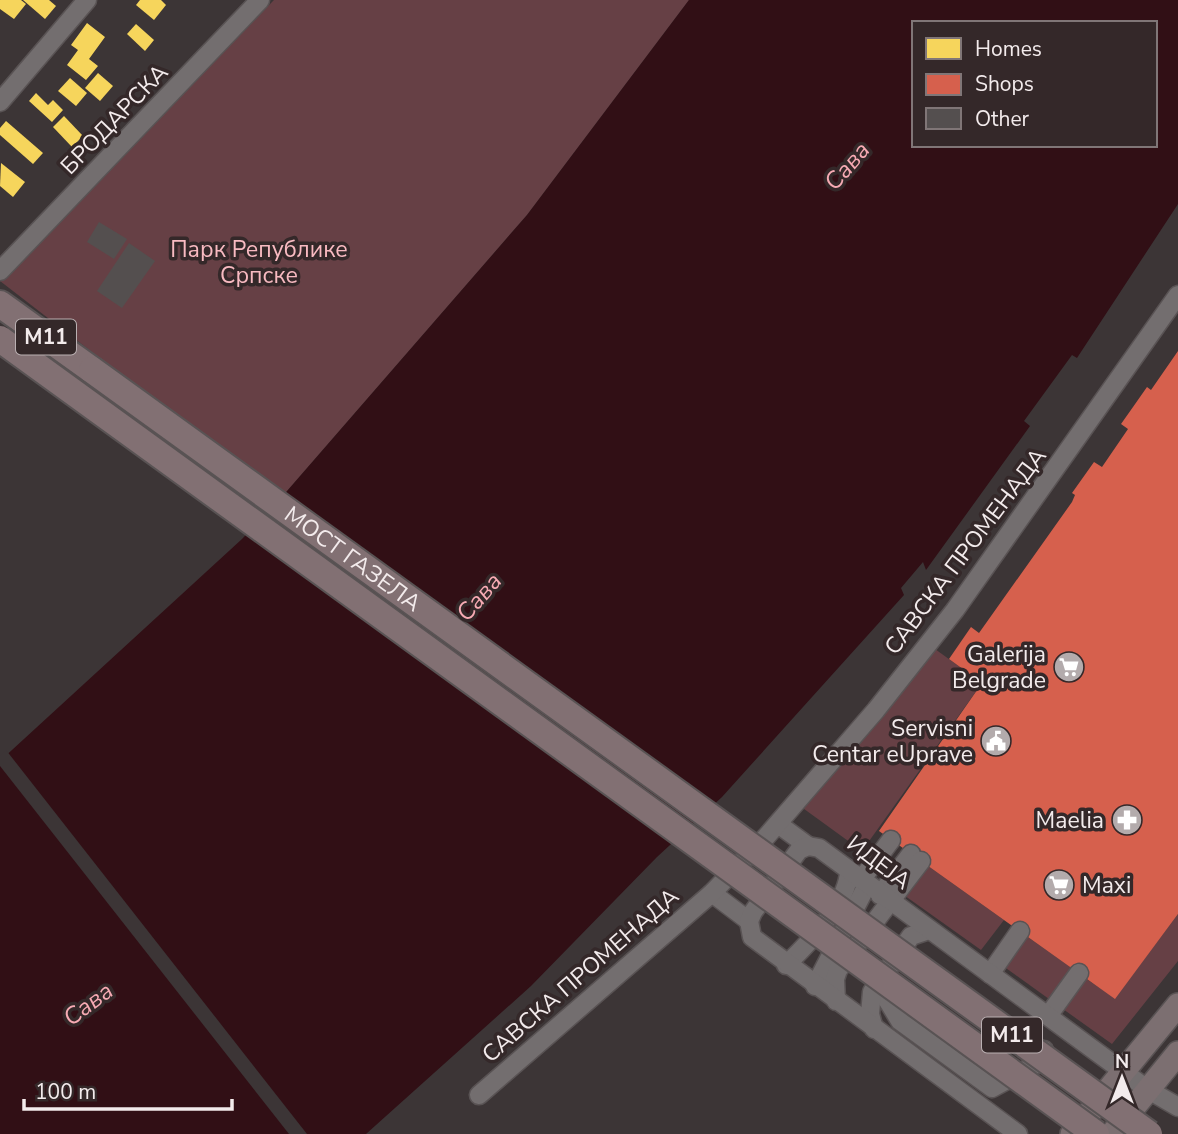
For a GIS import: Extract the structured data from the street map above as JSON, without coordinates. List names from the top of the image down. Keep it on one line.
{"streets":{"highway":["M11","МОСТ ГАЗЕЛА"],"street":["БРОДАРСКА","САВСКА ПРОМЕНАДА","ИДЕЈА"]},"crossings":[["САВСКА ПРОМЕНАДА","ИДЕЈА"]],"water":["Сава"],"parks":["Парк Републике Српске"],"places":{"supermarket":["Galerija Belgrade","Maxi"],"public building":["Servisni Centar eUprave"],"pharmacy":["Maelia"]},"legend":["Homes","Shops","Other"],"scale_bar":"100 m","north":"top"}
